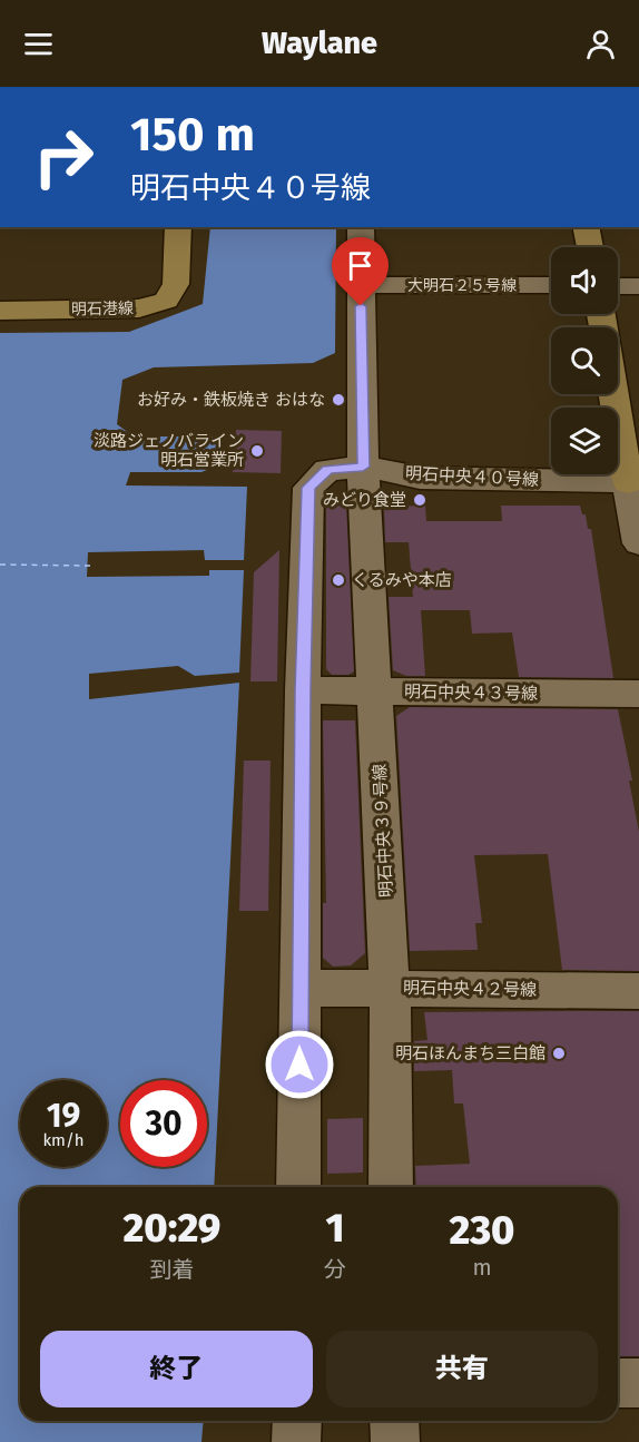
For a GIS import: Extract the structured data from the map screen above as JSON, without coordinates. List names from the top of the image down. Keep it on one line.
{"streets":{"main road":["明石港線"],"street":["大明石２５号線","明石中央４０号線","明石中央４３号線","明石中央３９号線","明石中央４２号線"]},"crossings":[["大明石２５号線","明石中央３９号線"],["明石中央４０号線","明石中央４３号線"],["明石中央４０号線","明石中央３９号線"],["明石中央４０号線","明石中央４２号線"],["明石中央４３号線","明石中央３９号線"],["明石中央３９号線","明石中央４２号線"]],"places":["お好み・鉄板焼き おはな","淡路ジェノバライン 明石営業所","みどり食堂","くるみや本店","明石ほんまち三白館"],"page":{"header":"Waylane","turn":["150 m","明石中央４０号線"],"speed":"19 km/h","limit":"30","eta":["20:29","到着","1","分","230","m"],"buttons":["終了","共有"]}}
